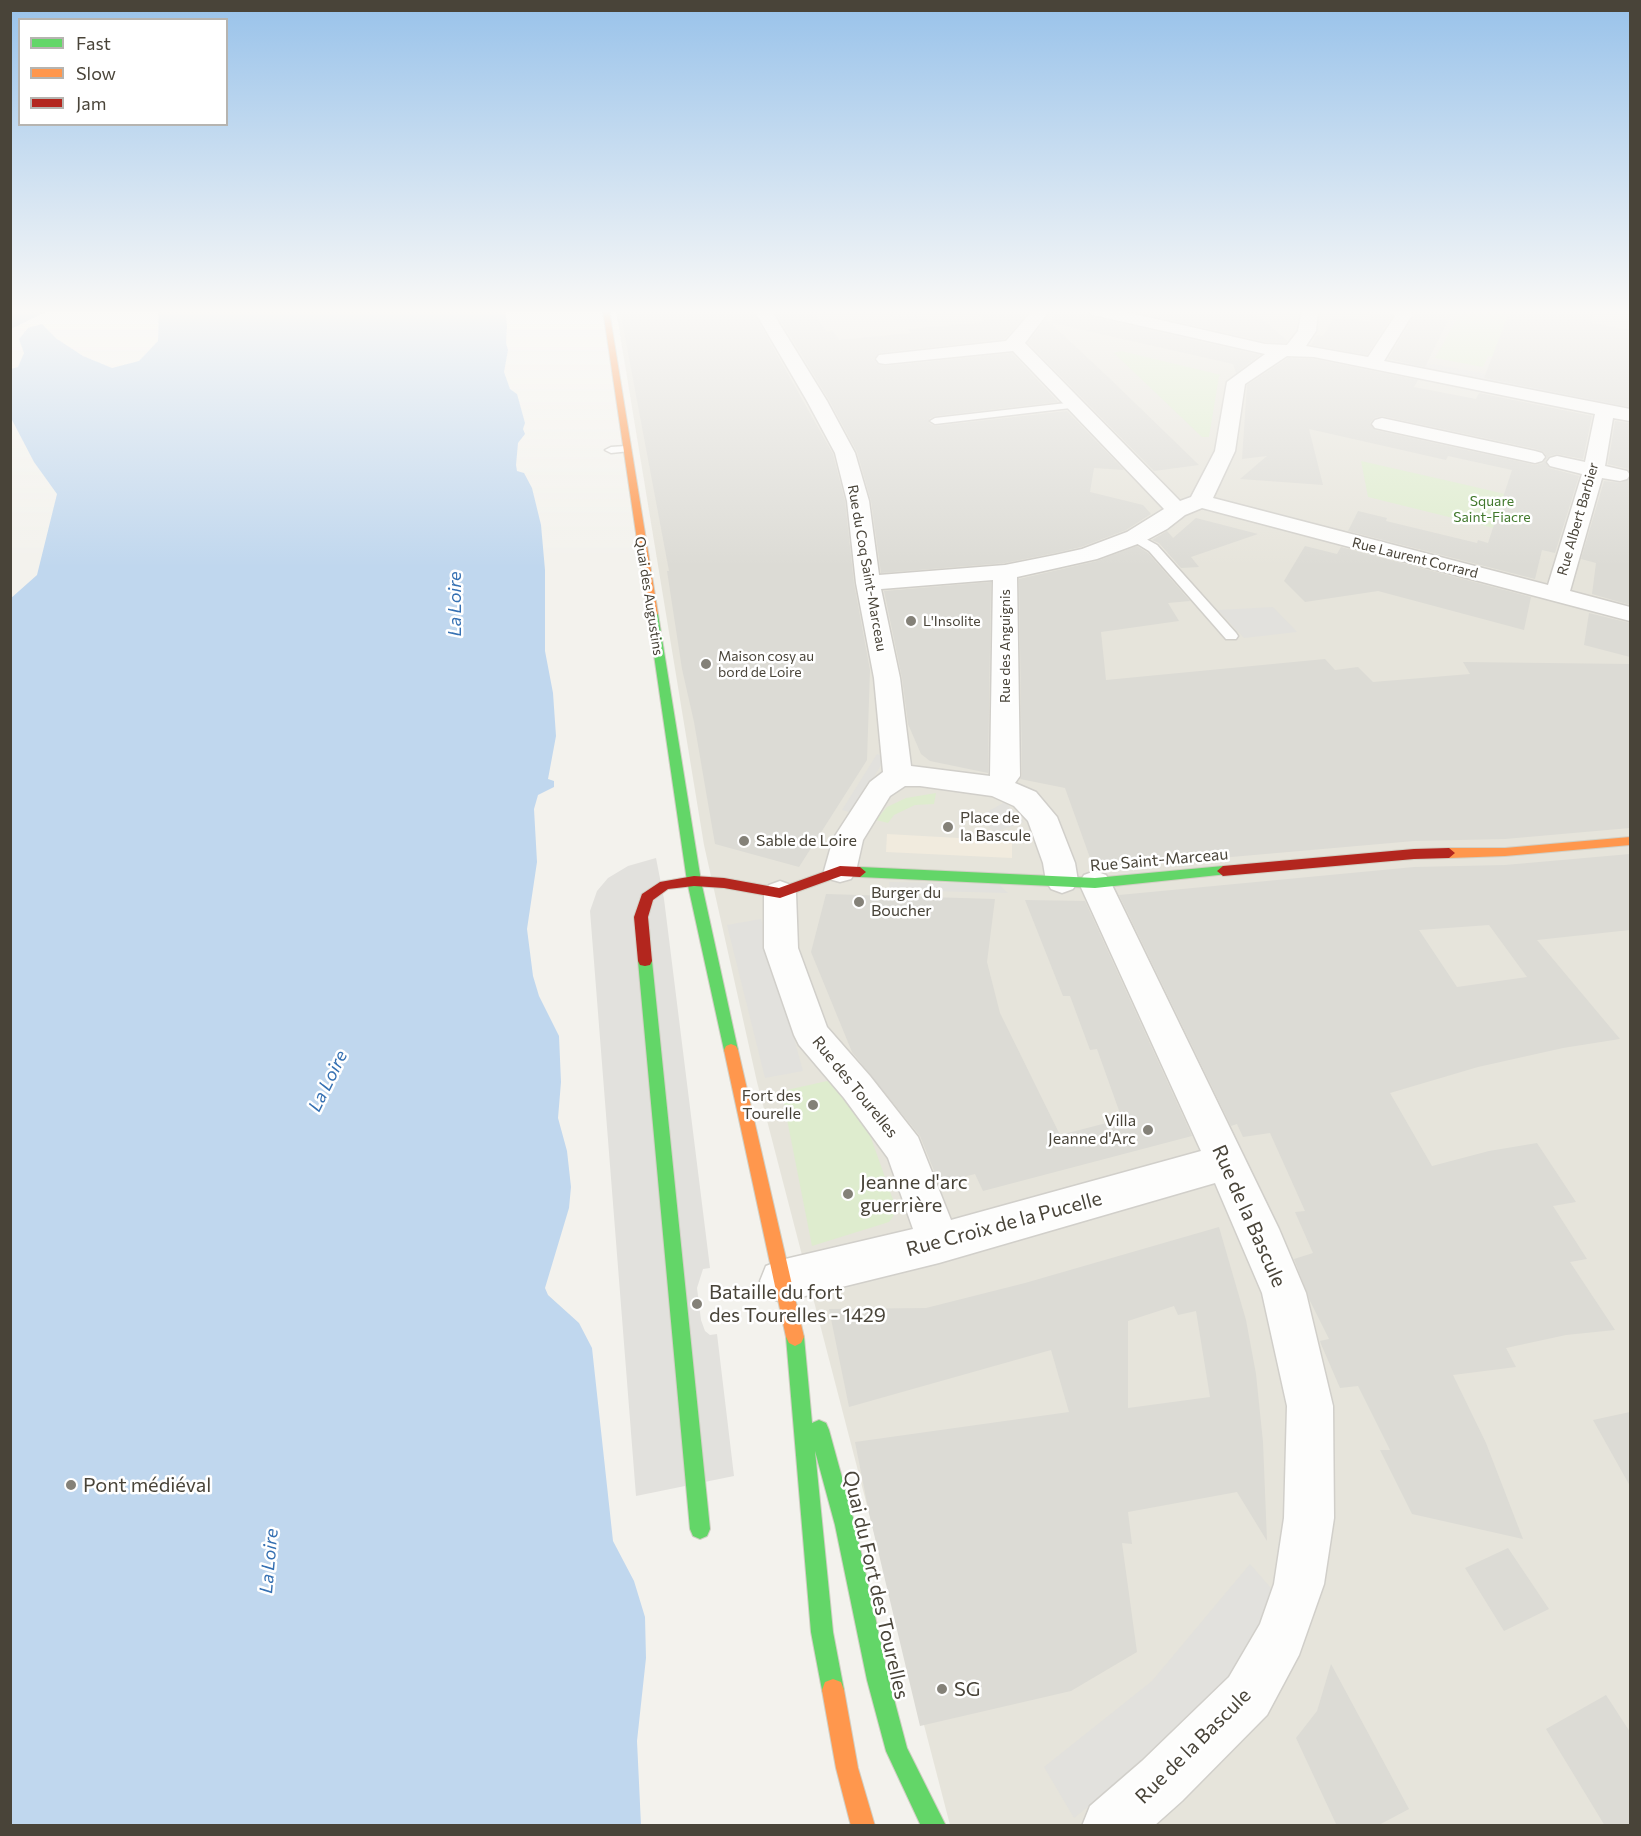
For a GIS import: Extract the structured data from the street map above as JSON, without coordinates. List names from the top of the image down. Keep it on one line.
{"streets":{"main road":["Quai des Augustins","Rue Saint-Marceau","Quai du Fort des Tourelles"],"street":["Rue Albert Barbier","Rue Laurent Corrard","Rue du Coq Saint-Marceau","Rue des Anguignis","Rue des Tourelles","Rue de la Bascule","Rue Croix de la Pucelle"]},"crossings":[["Rue Albert Barbier","Rue Laurent Corrard"],["Rue Laurent Corrard","Rue des Anguignis"],["Quai des Augustins","Rue Croix de la Pucelle"],["Quai des Augustins","Quai du Fort des Tourelles"],["Rue Saint-Marceau","Rue des Tourelles"],["Rue Saint-Marceau","Rue de la Bascule"],["Rue des Tourelles","Rue Croix de la Pucelle"],["Rue de la Bascule","Rue Croix de la Pucelle"]],"water":["La Loire"],"parks":["Square Saint-Fiacre"],"places":["L'Insolite","Maison cosy au bord de Loire","Place de la Bascule","Sable de Loire","Burger du Boucher","Fort des Tourelle","Villa Jeanne d'Arc","Jeanne d'arc guerrière","Bataille du fort des Tourelles - 1429","Pont médiéval","SG"],"legend":["Fast","Slow","Jam"]}
